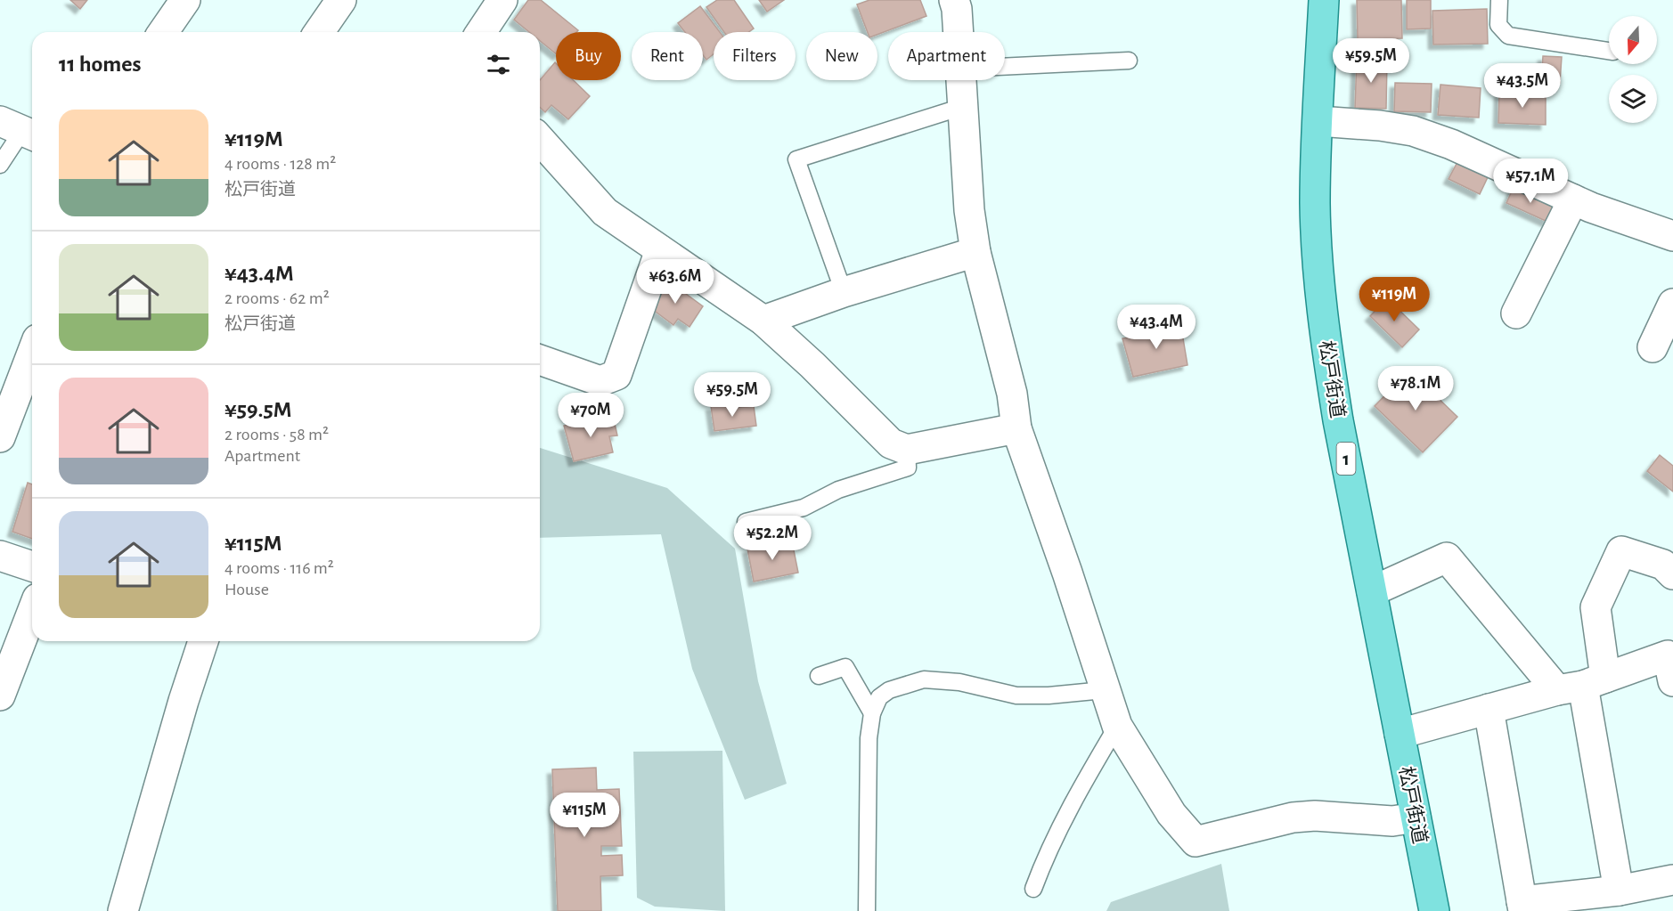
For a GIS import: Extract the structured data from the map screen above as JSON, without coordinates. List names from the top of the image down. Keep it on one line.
{"streets":{"main road":["松戸街道","1"]},"north":"bottom","page":{"chip":["Buy","Rent","Filters","New","Apartment"],"heading":"11 homes","price":["¥59.5M","¥43.5M","¥57.1M","¥63.6M","¥119M","¥43.4M","¥78.1M","¥59.5M","¥70M","¥52.2M","¥115M"],"list":[{"name":"¥119M","note":"4 rooms · 128 m² · 松戸街道"},{"name":"¥43.4M","note":"2 rooms · 62 m² · 松戸街道"},{"name":"¥59.5M","note":"2 rooms · 58 m² · Apartment"},{"name":"¥115M","note":"4 rooms · 116 m² · House"}]}}
